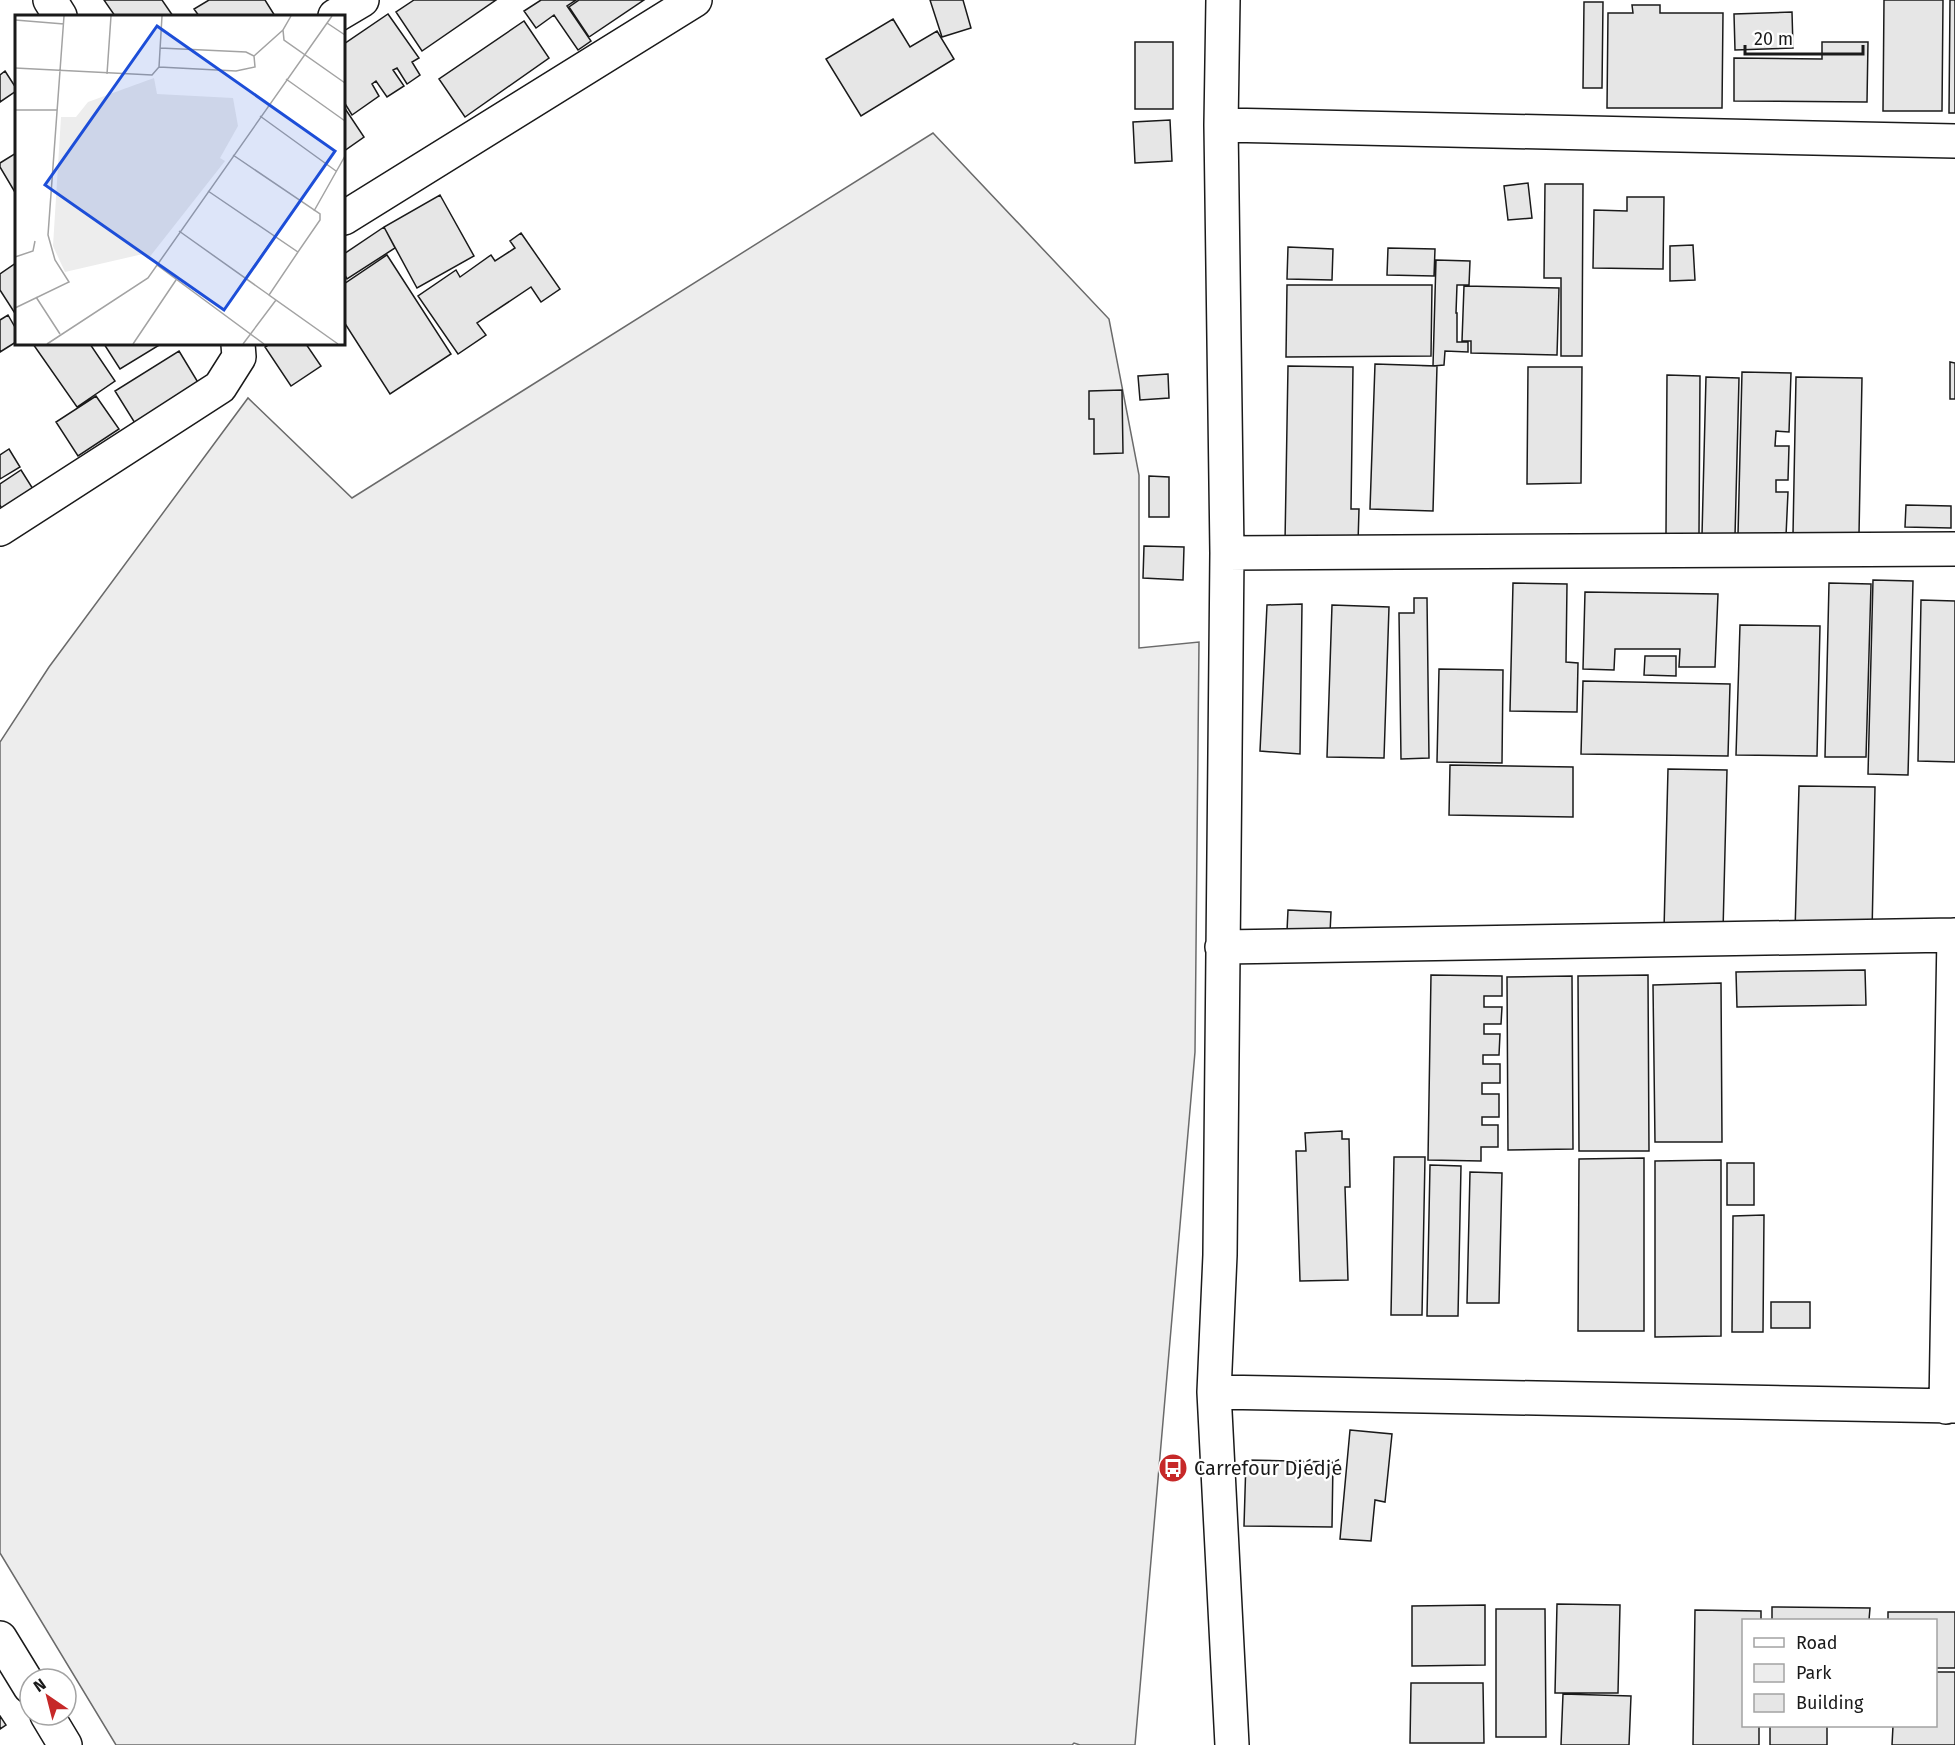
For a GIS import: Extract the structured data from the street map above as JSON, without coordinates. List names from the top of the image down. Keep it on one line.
{"places":{"bus stop":["Carrefour Djédjé"]},"legend":["Road","Park","Building"],"scale_bar":"20 m","north":"top left"}
